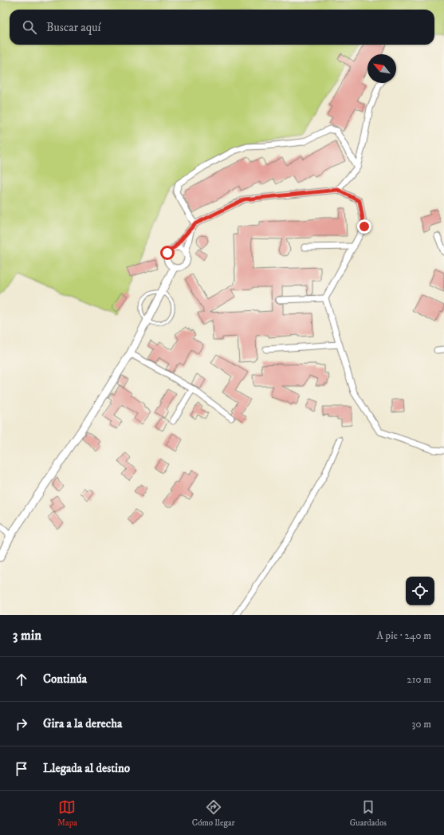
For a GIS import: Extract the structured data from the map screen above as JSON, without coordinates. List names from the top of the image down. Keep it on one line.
{"north":"top left","page":{"search":"Buscar aquí","heading":["3 min","A pie · 240 m"],"list":[["Continúa","210 m"],["Gira a la derecha","30 m"],"Llegada al destino"],"nav":["Mapa","Cómo llegar","Guardados"]}}
